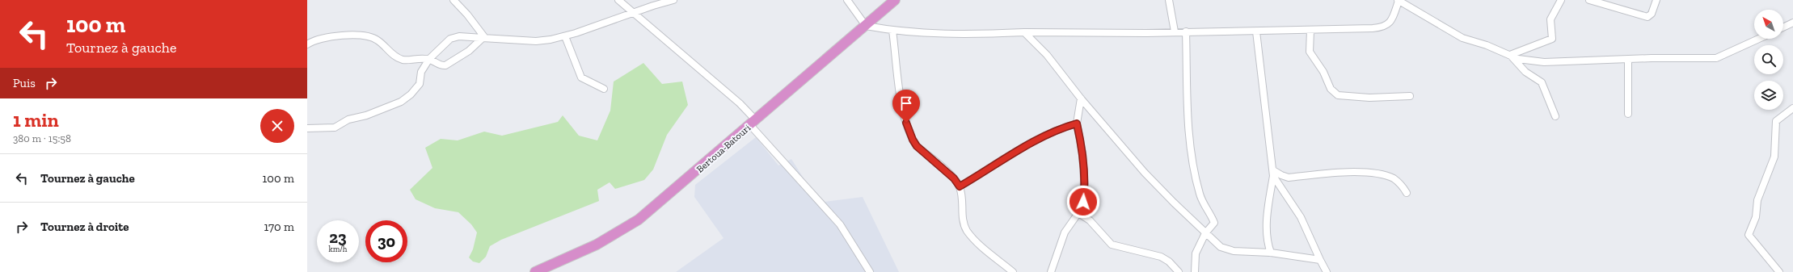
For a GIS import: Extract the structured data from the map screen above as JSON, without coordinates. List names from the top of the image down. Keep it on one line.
{"streets":{"highway":["Bertoua-Batouri"]},"north":"top left","page":{"turn":["100 m","Tournez à gauche"],"then":"Puis","heading":["1 min","380 m · 15:58"],"list":[{"name":"Tournez à gauche","value":"100 m"},{"name":"Tournez à droite","value":"170 m"}],"speed":"23 km/h","limit":"30"}}
